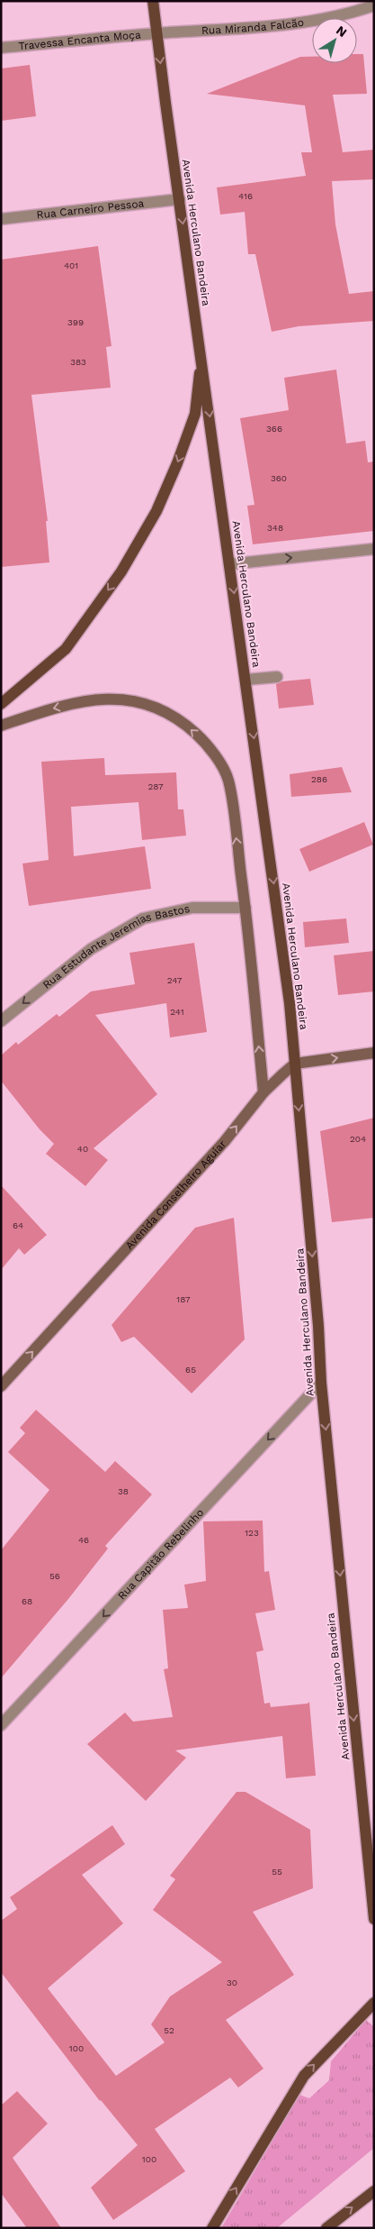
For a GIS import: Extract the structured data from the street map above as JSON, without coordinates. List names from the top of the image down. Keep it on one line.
{"streets":{"main road":["Avenida Herculano Bandeira","Avenida Conselheiro Aguiar"],"street":["Rua Miranda Falcão","Travessa Encanta Moça","Rua Carneiro Pessoa","Rua Estudante Jeremias Bastos","Rua Capitão Rebelinho"]},"crossings":[["Rua Miranda Falcão","Travessa Encanta Moça"],["Rua Miranda Falcão","Avenida Herculano Bandeira"],["Travessa Encanta Moça","Avenida Herculano Bandeira"],["Rua Carneiro Pessoa","Avenida Herculano Bandeira"],["Avenida Herculano Bandeira","Avenida Conselheiro Aguiar"],["Avenida Herculano Bandeira","Rua Capitão Rebelinho"]],"one_way":["Avenida Herculano Bandeira","Rua Estudante Jeremias Bastos","Avenida Conselheiro Aguiar","Rua Capitão Rebelinho"],"house_numbers":["416","401","399","383","366","360","348","286","287","247","241","204","40","64","187","65","38","123","46","56","68","55","30","52","100","100"],"north":"top right"}
